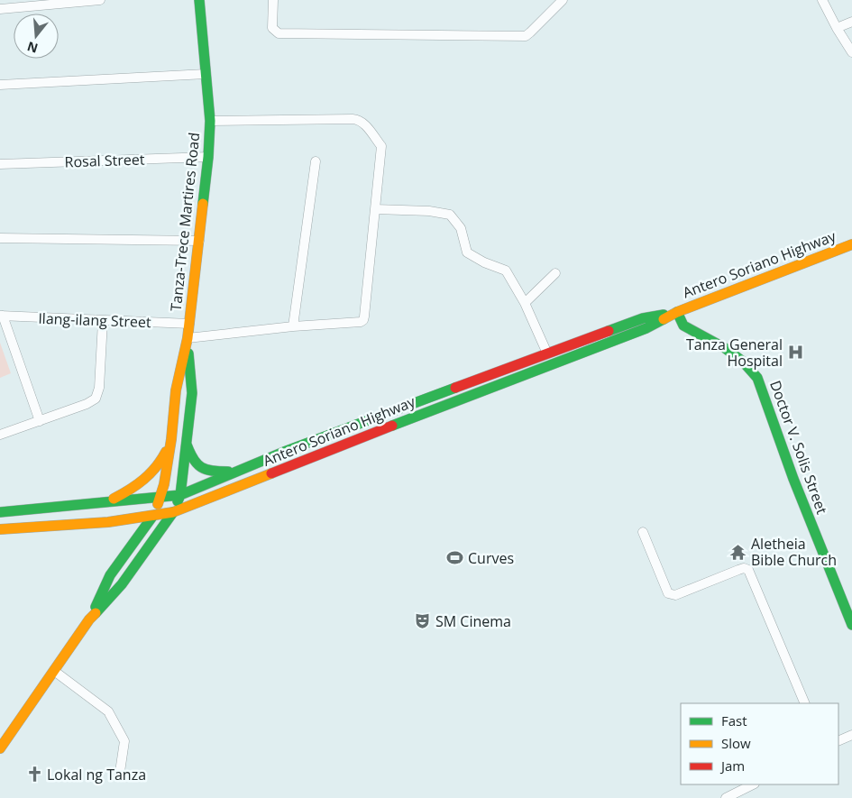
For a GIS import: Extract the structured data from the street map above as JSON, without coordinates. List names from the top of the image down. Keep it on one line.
{"streets":{"main road":["Tanza-Trece Martires Road","Antero Soriano Highway","Doctor V. Solis Street"],"street":["Rosal Street","Ilang-ilang Street"]},"crossings":[["Rosal Street","Tanza-Trece Martires Road"],["Tanza-Trece Martires Road","Antero Soriano Highway"],["Tanza-Trece Martires Road","Ilang-ilang Street"],["Antero Soriano Highway","Doctor V. Solis Street"]],"places":{"hospital":["Tanza General Hospital"],"temple":["Aletheia Bible Church"],"sports":["Curves"],"theatre":["SM Cinema"],"church":["Lokal ng Tanza"]},"legend":["Fast","Slow","Jam"],"north":"bottom"}
